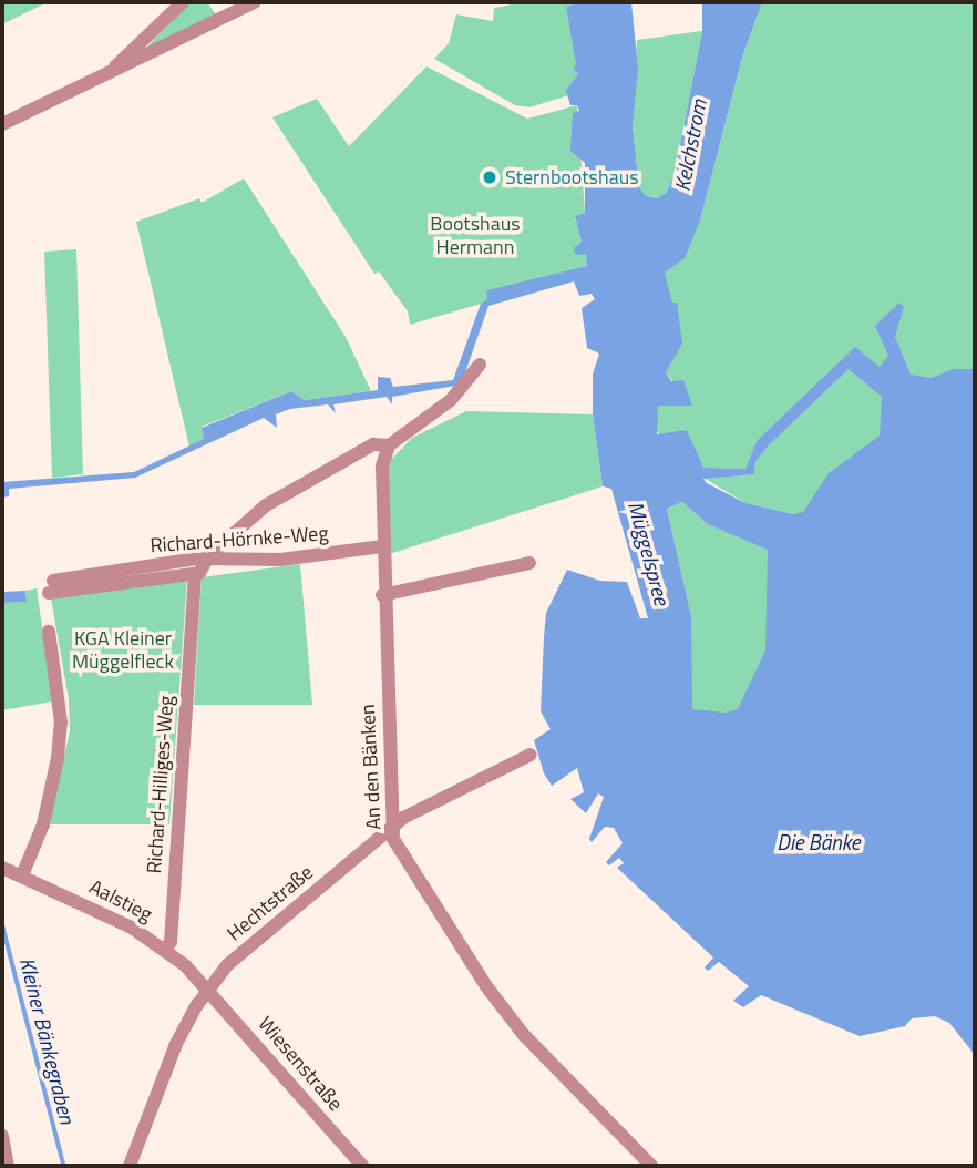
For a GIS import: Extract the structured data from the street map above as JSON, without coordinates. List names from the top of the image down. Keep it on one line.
{"streets":{"street":["Richard-Hörnke-Weg","An den Bänken","Richard-Hilliges-Weg","Aalstieg","Hechtstraße","Wiesenstraße"]},"crossings":[["Richard-Hörnke-Weg","An den Bänken"],["Richard-Hörnke-Weg","Richard-Hilliges-Weg"],["An den Bänken","Hechtstraße"],["Richard-Hilliges-Weg","Aalstieg"],["Aalstieg","Hechtstraße"],["Aalstieg","Wiesenstraße"],["Hechtstraße","Wiesenstraße"]],"water":["Kelchstrom","Müggelspree","Die Bänke","Kleiner Bänkegraben"],"parks":["Bootshaus Hermann","KGA Kleiner Müggelfleck"],"places":["Sternbootshaus"]}
